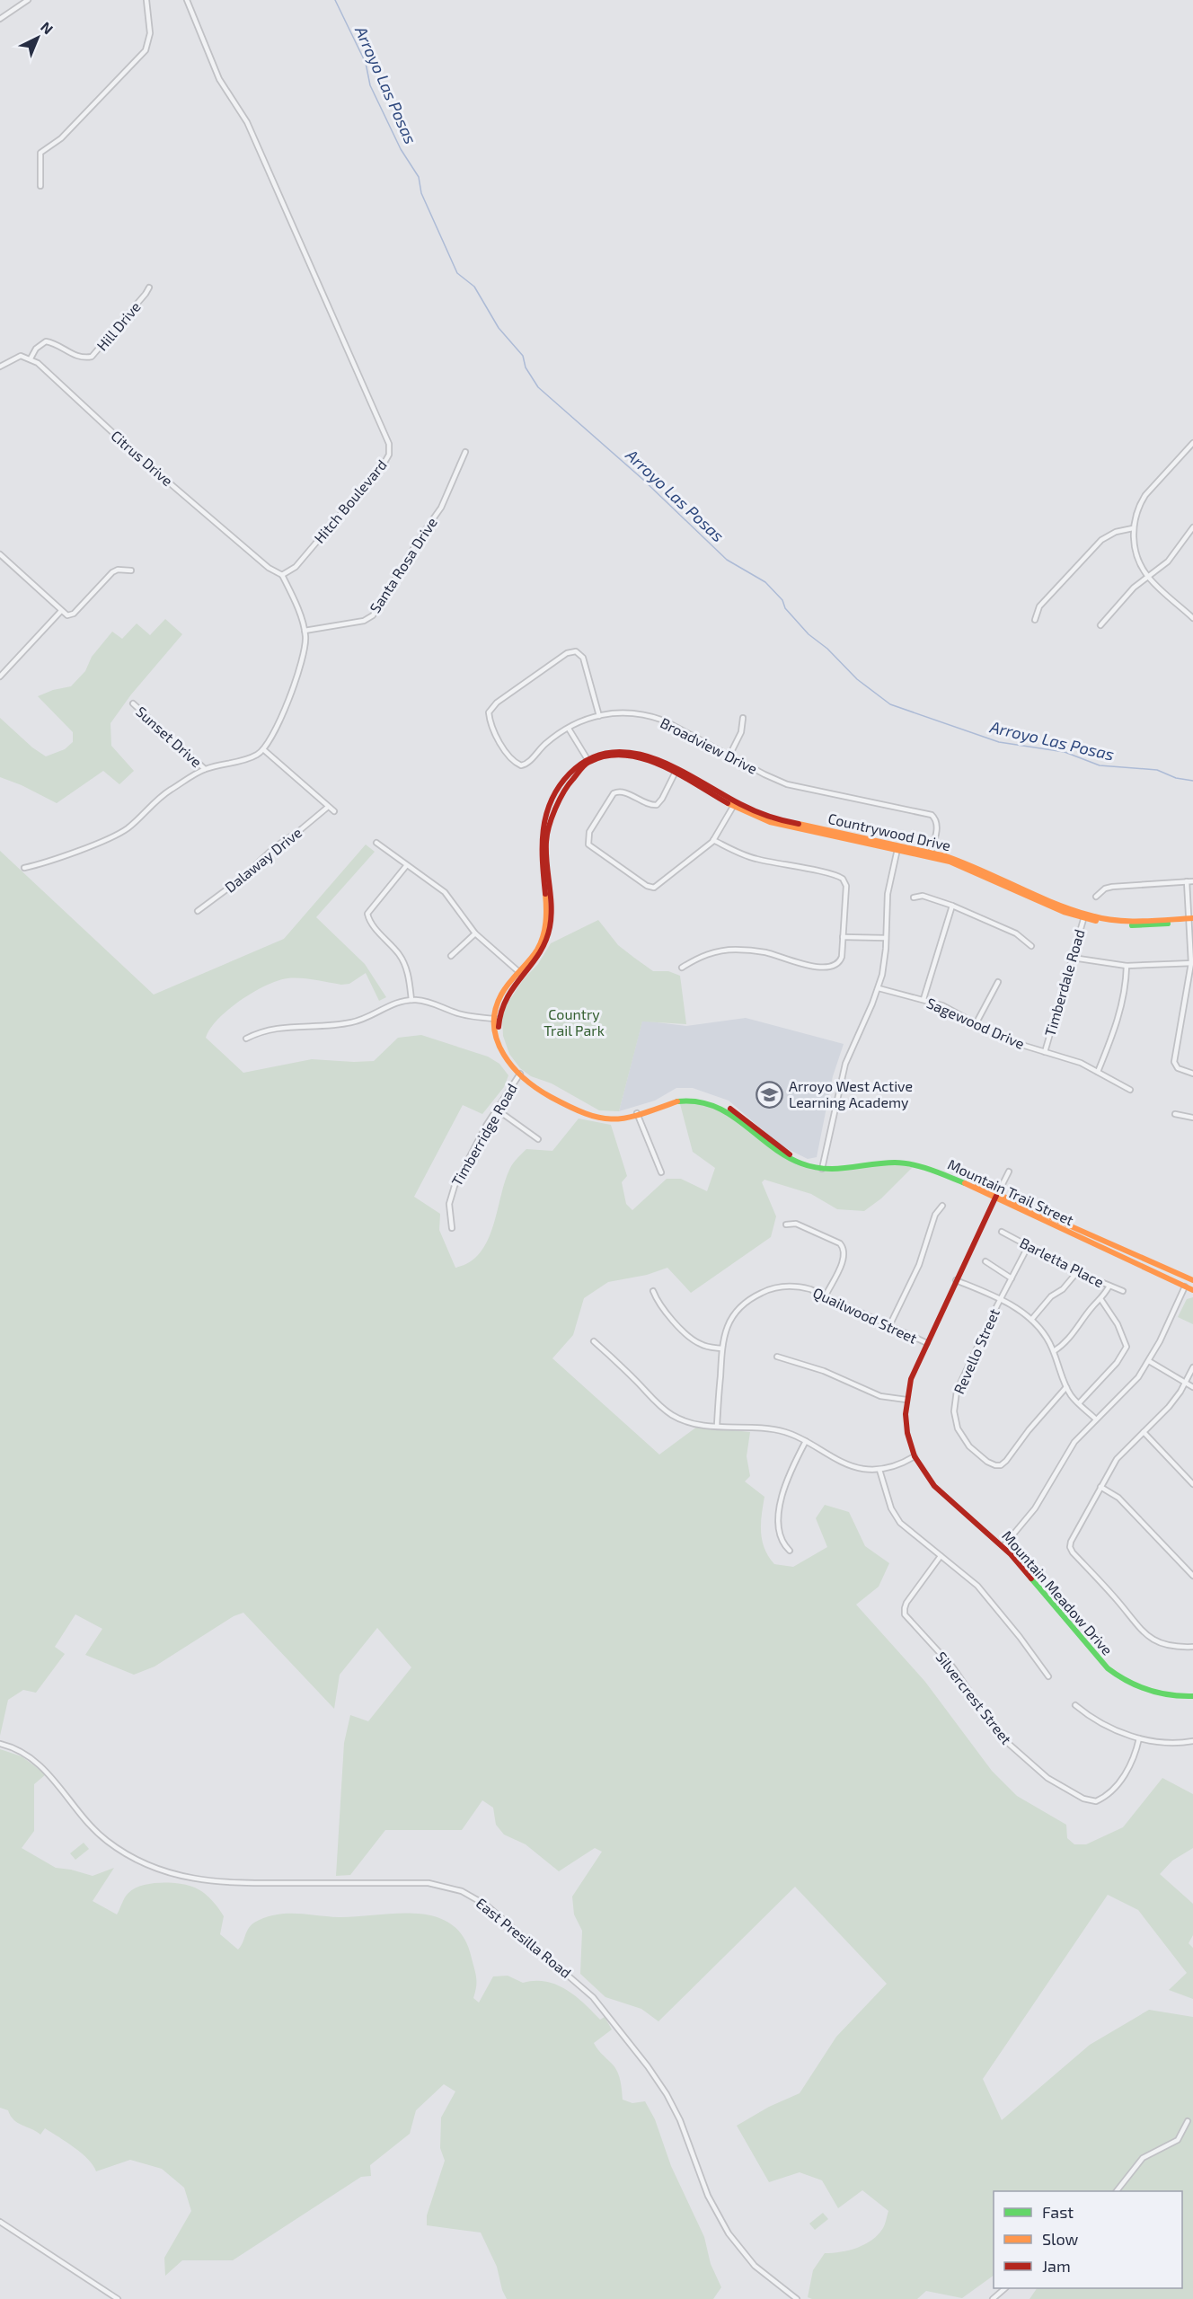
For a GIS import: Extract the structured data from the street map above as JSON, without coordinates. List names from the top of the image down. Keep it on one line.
{"streets":{"street":["Hill Drive","Citrus Drive","Hitch Boulevard","Santa Rosa Drive","Sunset Drive","Broadview Drive","Countrywood Drive","Dalaway Drive","Timberdale Road","Sagewood Drive","Timberridge Road","Mountain Trail Street","Barletta Place","Quailwood Street","Revello Street","Mountain Meadow Drive","Silvercrest Street","East Presilla Road"]},"crossings":[["Hill Drive","Citrus Drive"],["Citrus Drive","Hitch Boulevard"],["Broadview Drive","Countrywood Drive"],["Countrywood Drive","Timberdale Road"],["Countrywood Drive","Mountain Trail Street"],["Timberdale Road","Sagewood Drive"],["Timberridge Road","Mountain Trail Street"],["Mountain Trail Street","Mountain Meadow Drive"],["Barletta Place","Revello Street"],["Quailwood Street","Mountain Meadow Drive"]],"water":["Arroyo Las Posas"],"parks":["Country Trail Park"],"places":{"school or university":["Arroyo West Active Learning Academy"]},"legend":["Fast","Slow","Jam"],"north":"top right"}
